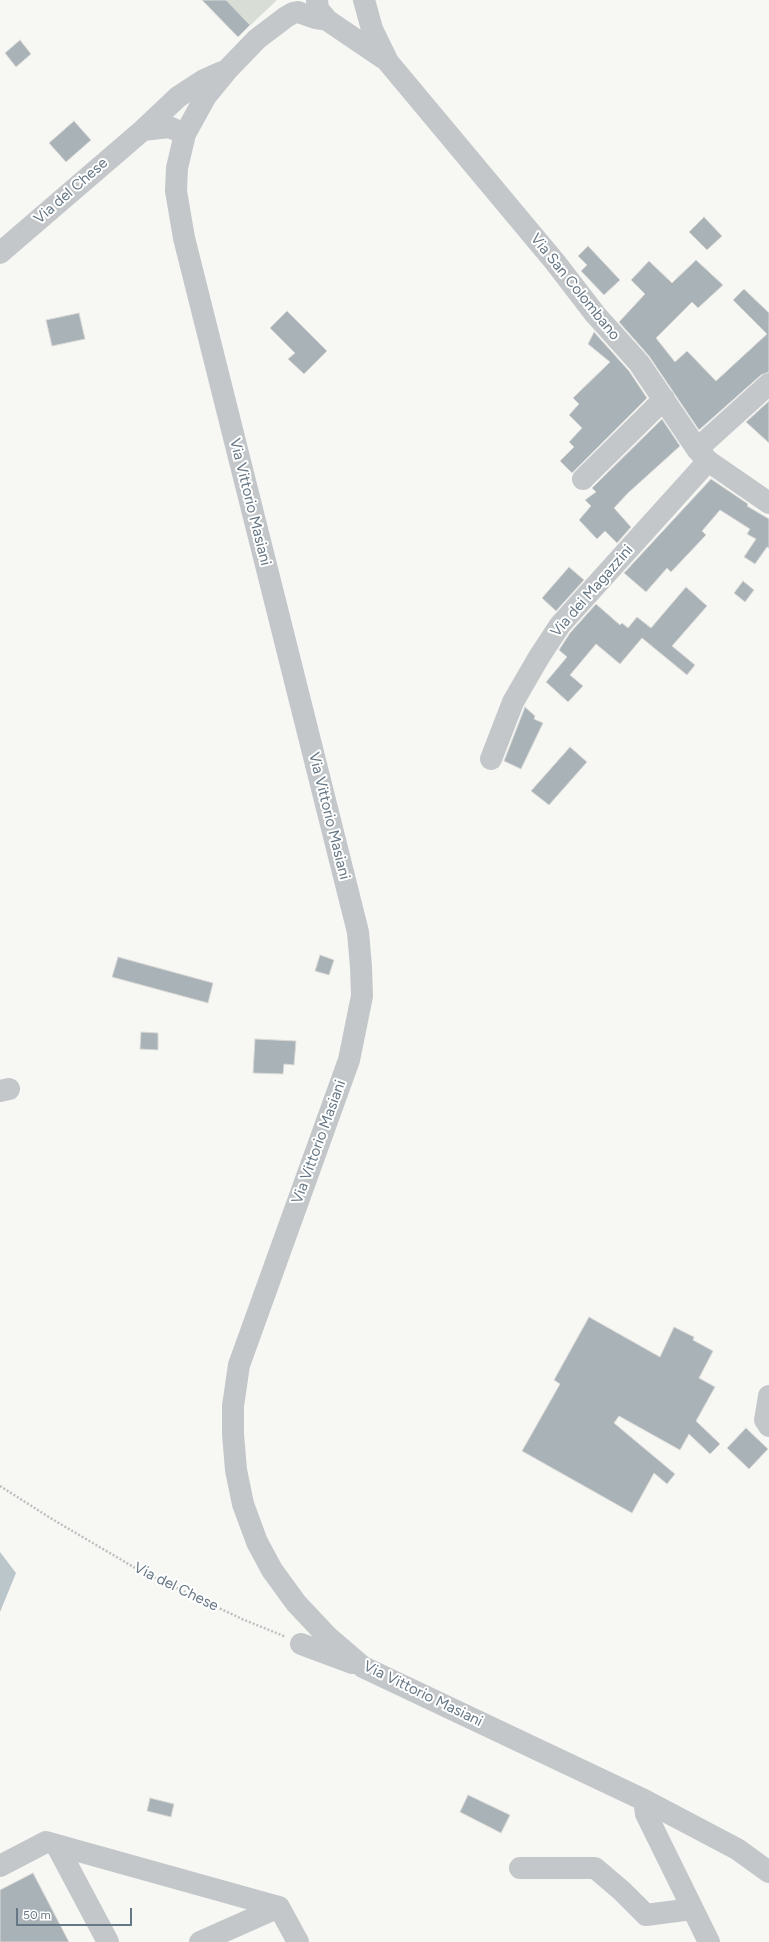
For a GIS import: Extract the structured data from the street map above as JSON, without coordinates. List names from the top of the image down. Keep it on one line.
{"streets":{"street":["Via del Chese","Via San Colombano","Via Vittorio Masiani","Via dei Magazzini"]},"crossings":[["Via del Chese","Via San Colombano"],["Via del Chese","Via Vittorio Masiani"],["Via San Colombano","Via dei Magazzini"]],"scale_bar":"50 m"}
